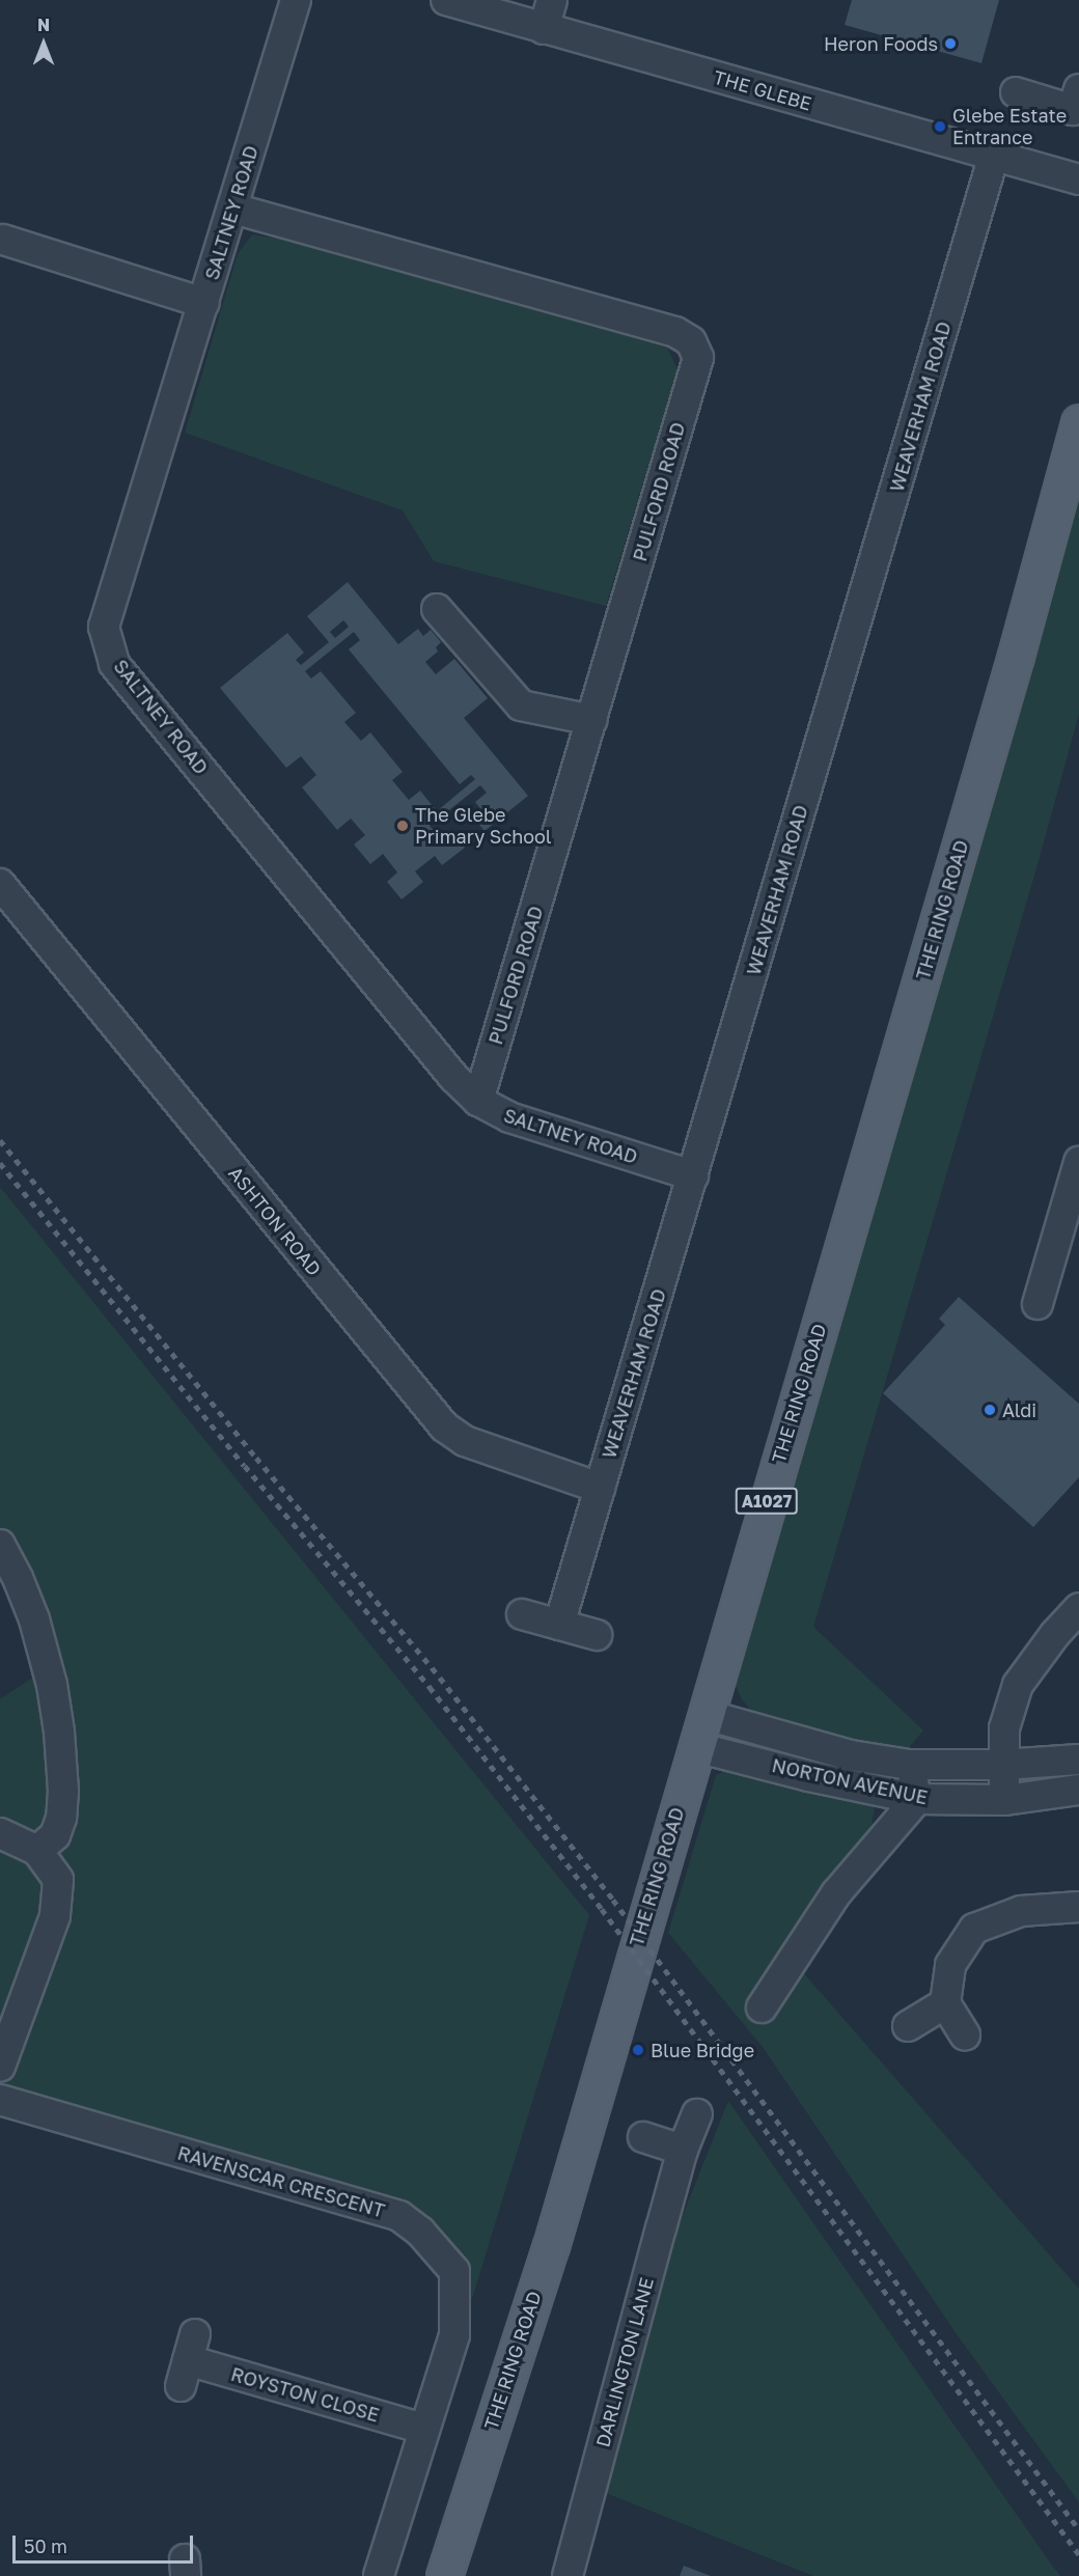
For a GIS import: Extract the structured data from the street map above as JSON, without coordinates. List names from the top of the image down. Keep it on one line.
{"streets":{"main road":["THE RING ROAD","A1027"],"street":["THE GLEBE","SALTNEY ROAD","WEAVERHAM ROAD","PULFORD ROAD","ASHTON ROAD","NORTON AVENUE","RAVENSCAR CRESCENT","DARLINGTON LANE","ROYSTON CLOSE"]},"crossings":[["THE GLEBE","WEAVERHAM ROAD"],["SALTNEY ROAD","WEAVERHAM ROAD"],["SALTNEY ROAD","PULFORD ROAD"],["WEAVERHAM ROAD","ASHTON ROAD"],["THE RING ROAD","NORTON AVENUE"],["RAVENSCAR CRESCENT","ROYSTON CLOSE"]],"places":["Heron Foods","Glebe Estate Entrance","The Glebe Primary School","Aldi","Blue Bridge"],"scale_bar":"50 m","north":"top"}
